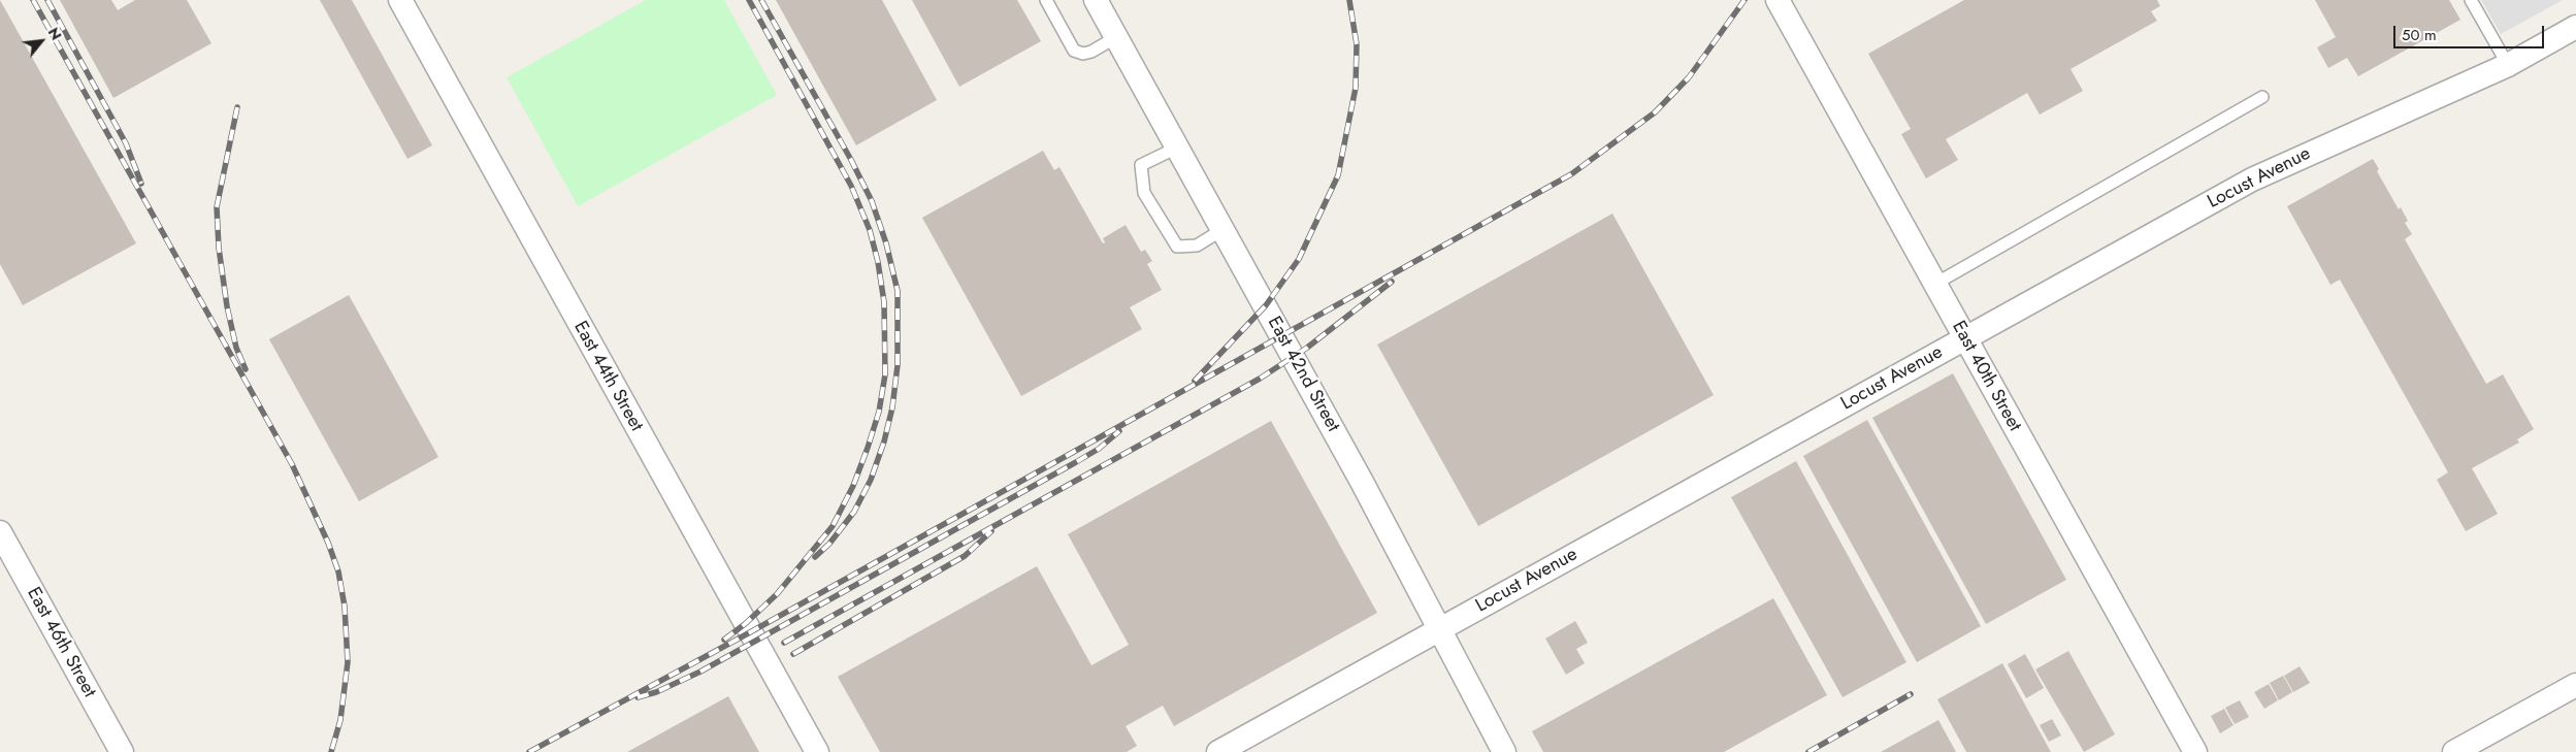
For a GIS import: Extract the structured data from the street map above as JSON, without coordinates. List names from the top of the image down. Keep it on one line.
{"streets":{"street":["Locust Avenue","East 42nd Street","East 44th Street","East 40th Street","East 46th Street"]},"crossings":[["Locust Avenue","East 42nd Street"],["Locust Avenue","East 40th Street"]],"scale_bar":"50 m","north":"top right"}
